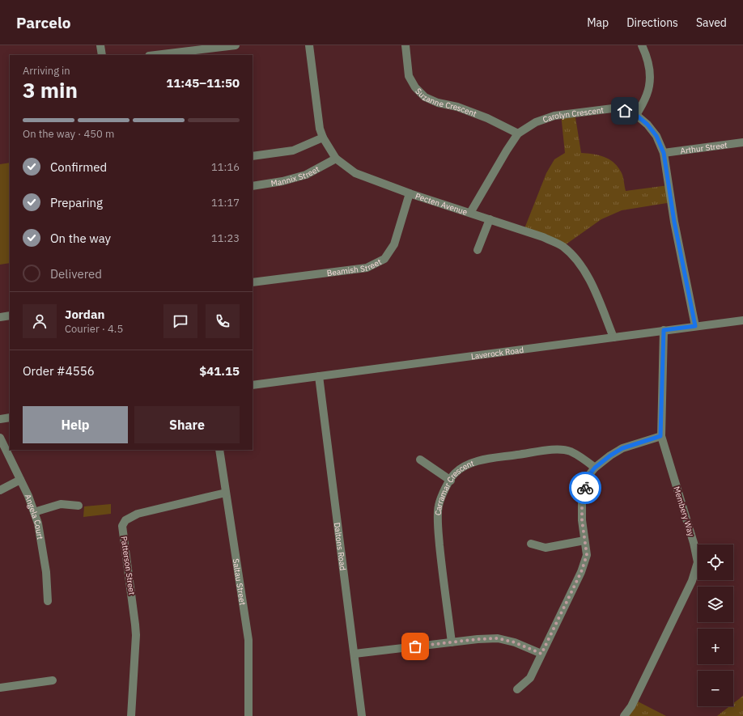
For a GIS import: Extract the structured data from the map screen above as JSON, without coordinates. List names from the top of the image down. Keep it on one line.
{"streets":{"street":["Suzanne Crescent","Carolyn Crescent","Arthur Street","Mannix Street","Pecten Avenue","Beamish Street","Laverock Road","Carramar Crescent","Membery Way","Angela Court","Daltons Road","Patterson Street","Saltau Street"]},"crossings":[["Suzanne Crescent","Carolyn Crescent"],["Carolyn Crescent","Arthur Street"],["Carolyn Crescent","Pecten Avenue"],["Carolyn Crescent","Laverock Road"],["Mannix Street","Pecten Avenue"],["Pecten Avenue","Beamish Street"],["Pecten Avenue","Laverock Road"],["Laverock Road","Membery Way"],["Laverock Road","Daltons Road"],["Patterson Street","Saltau Street"]],"page":{"header":"Parcelo","nav":["Map","Directions","Saved"],"heading":["3 min","Arriving in","11:45–11:50"],"panel":["Jordan","Courier · 4.5","Order #4556","$41.15"],"bar":"On the way · 450 m","list":[["Confirmed","11:16"],["Preparing","11:17"],["On the way","11:23"],"Delivered"],"buttons":["Help","Share"],"map_buttons":["+","−"]}}
